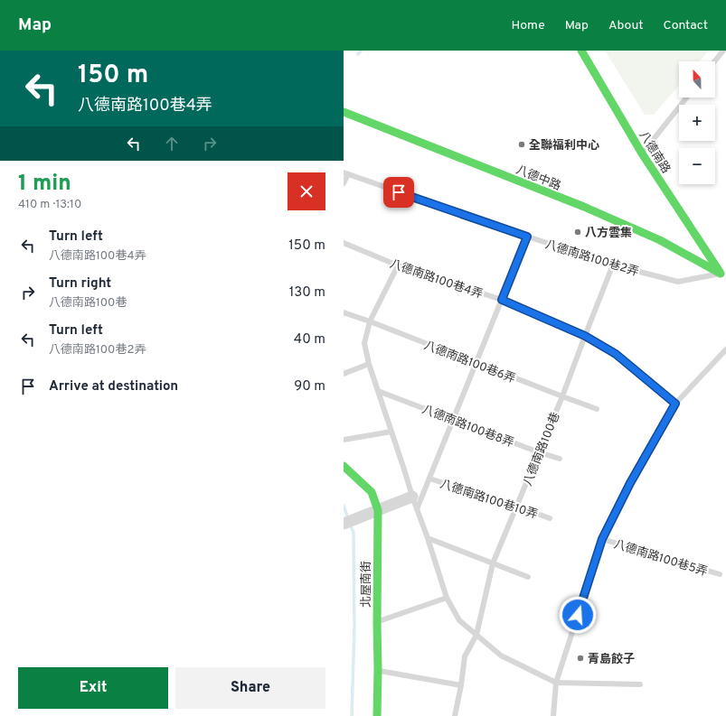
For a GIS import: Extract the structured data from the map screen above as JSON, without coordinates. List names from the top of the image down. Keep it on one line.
{"streets":{"street":["八德南路","八德中路","北屋南街"],"lane":["八德南路100巷2弄","八德南路100巷4弄","八德南路100巷6弄","八德南路100巷8弄","八德南路100巷","八德南路100巷10弄","八德南路100巷5弄"]},"crossings":[["八德南路","八德中路"],["八德南路","八德南路100巷2弄"],["八德中路","八德南路100巷2弄"],["八德南路100巷2弄","八德南路100巷"],["八德南路100巷4弄","八德南路100巷"],["八德南路100巷6弄","八德南路100巷"],["八德南路100巷8弄","八德南路100巷"],["八德南路100巷","八德南路100巷10弄"]],"places":["全聯福利中心","八方雲集","青島餃子"],"north":"top","page":{"header":"Map","nav":["Home","Map","About","Contact"],"turn":["150 m","八德南路100巷4弄"],"map_buttons":["+","−"],"heading":["1 min","410 m · 13:10"],"list":[{"name":"Turn left","note":"八德南路100巷4弄","value":"150 m"},{"name":"Turn right","note":"八德南路100巷","value":"130 m"},{"name":"Turn left","note":"八德南路100巷2弄","value":"40 m"},{"name":"Arrive at destination","value":"90 m"}],"buttons":["Exit","Share"]}}
